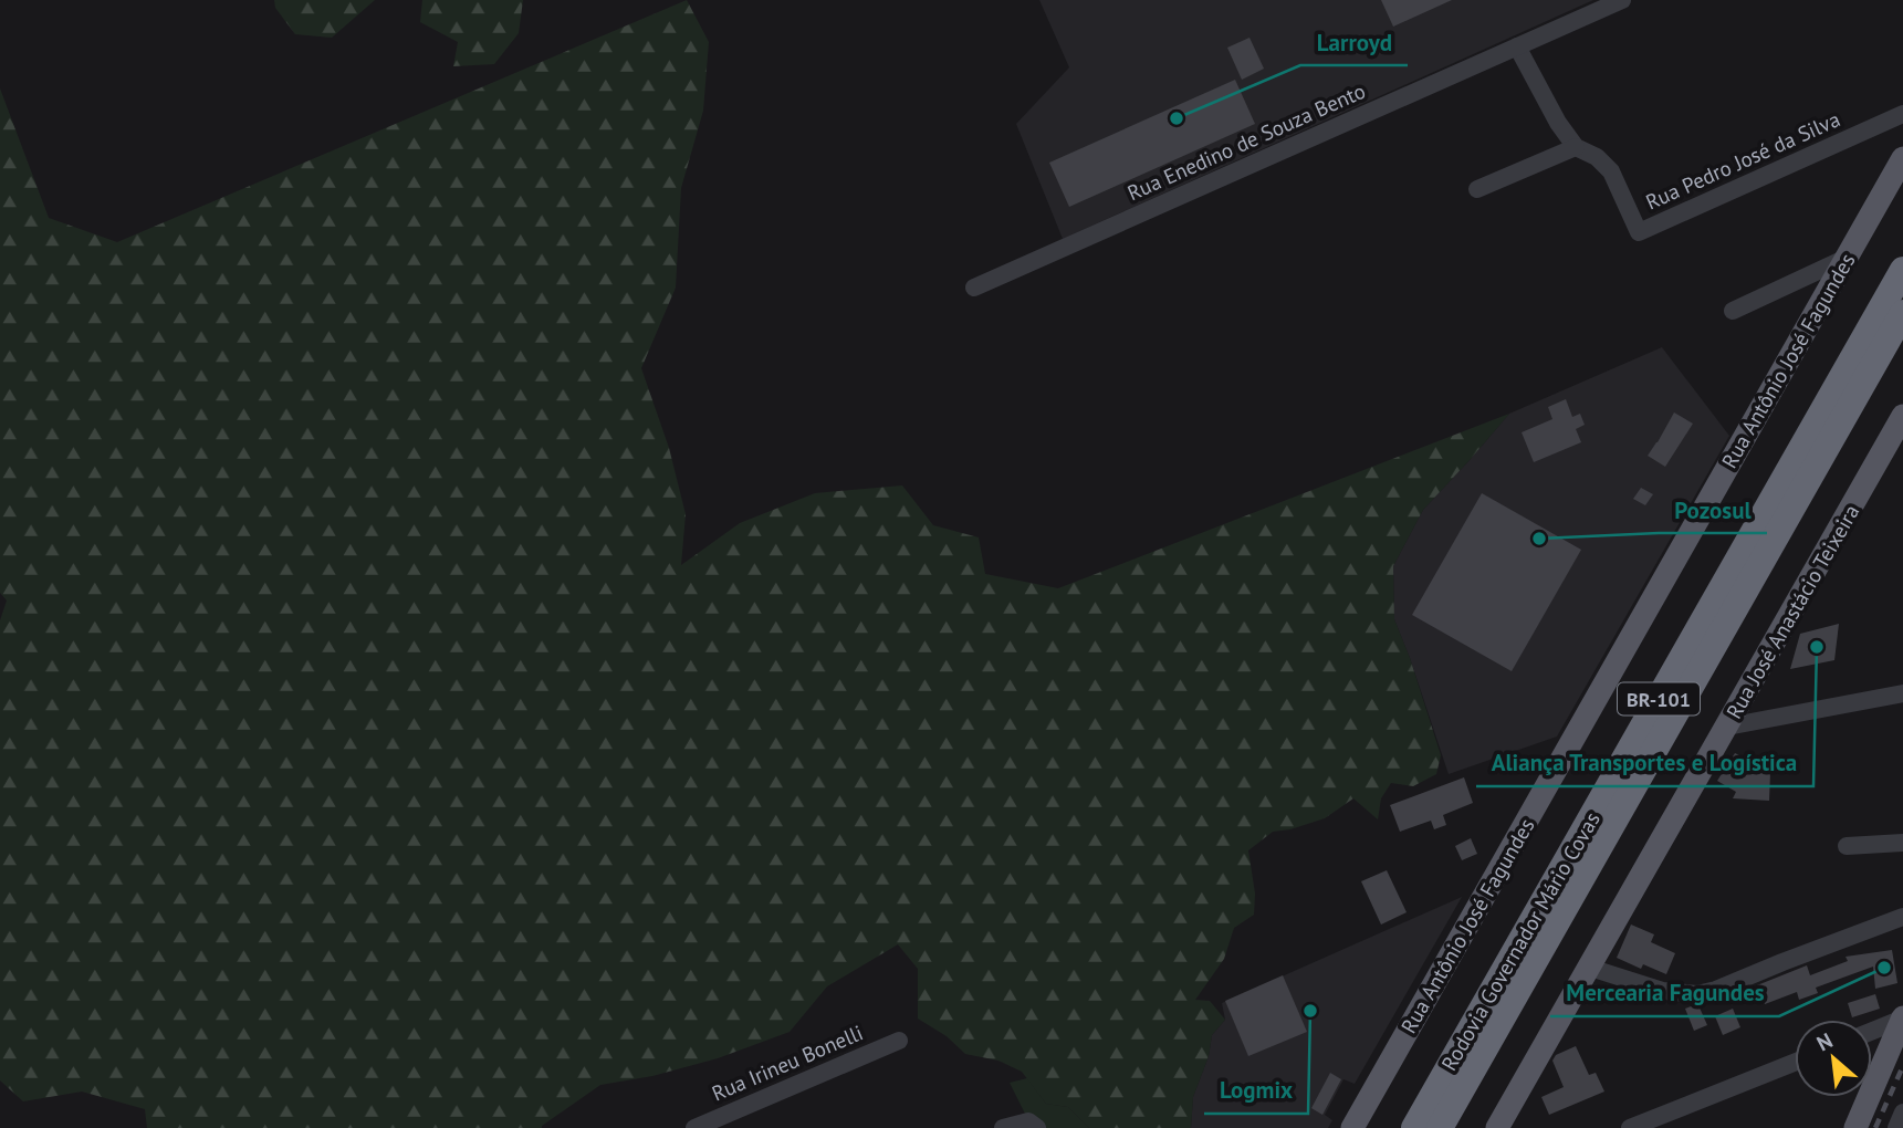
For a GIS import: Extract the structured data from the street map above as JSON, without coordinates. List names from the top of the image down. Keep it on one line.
{"streets":{"highway":["BR-101","Rodovia Governador Mário Covas"],"main road":["Rua Antônio José Fagundes","Rua José Anastácio Teixeira"],"street":["Rua Enedino de Souza Bento","Rua Pedro José da Silva","Rua Irineu Bonelli"]},"crossings":[["Rua Enedino de Souza Bento","Rua Pedro José da Silva"]],"places":["Larroyd","Pozosul","Aliança Transportes e Logística","Mercearia Fagundes","Logmix"],"north":"top left"}
